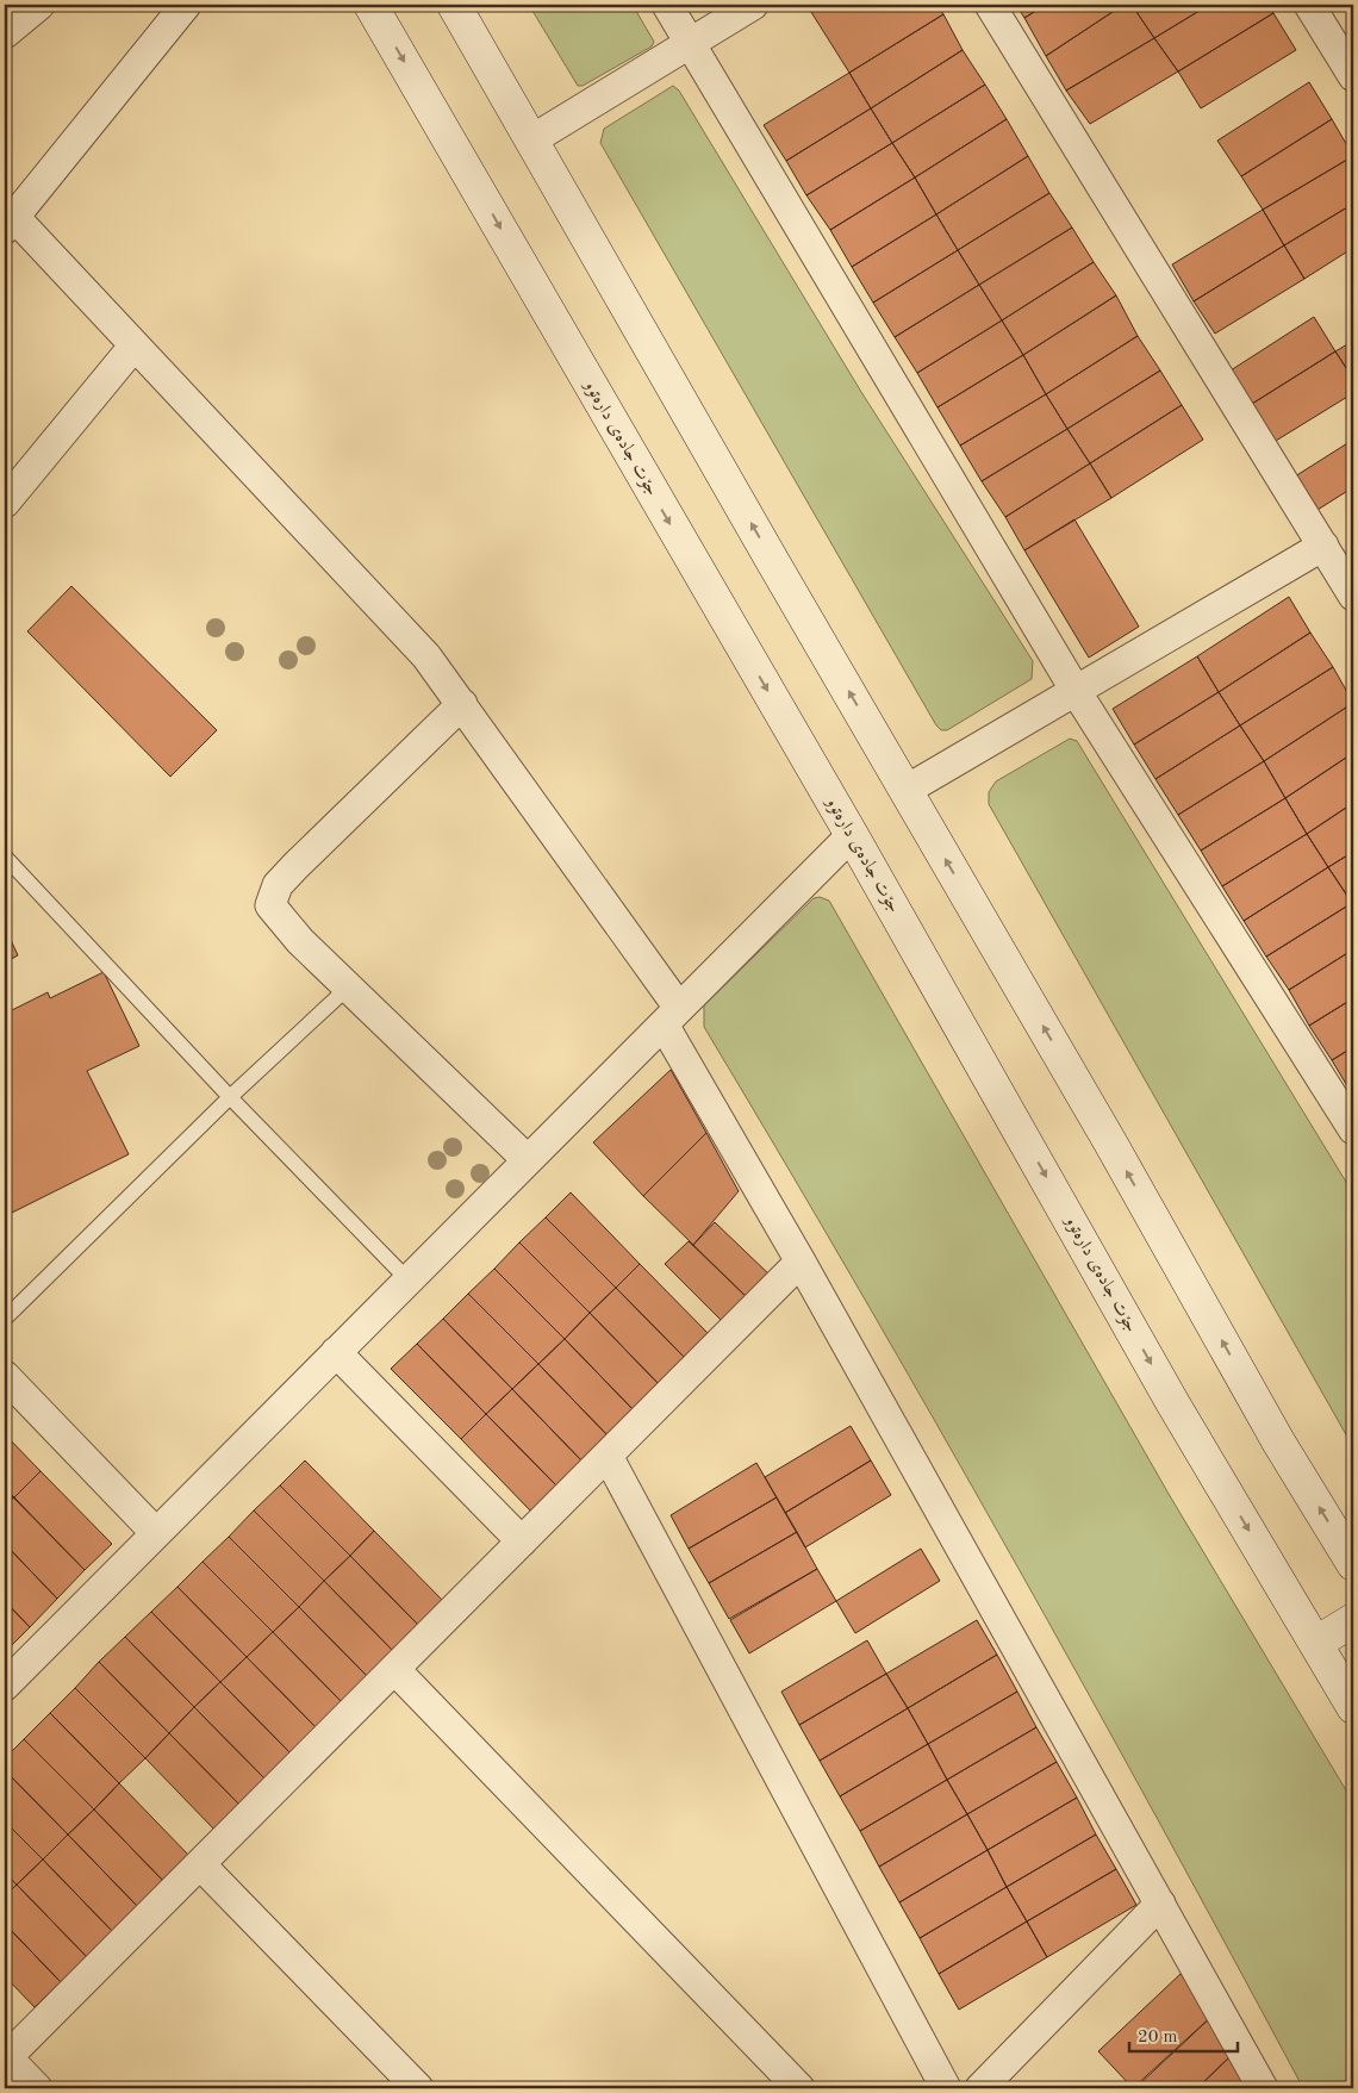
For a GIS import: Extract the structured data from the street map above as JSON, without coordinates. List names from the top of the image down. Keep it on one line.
{"streets":{"main road":["جۆت جادەی دارەتوو"]},"scale_bar":"20 m"}
